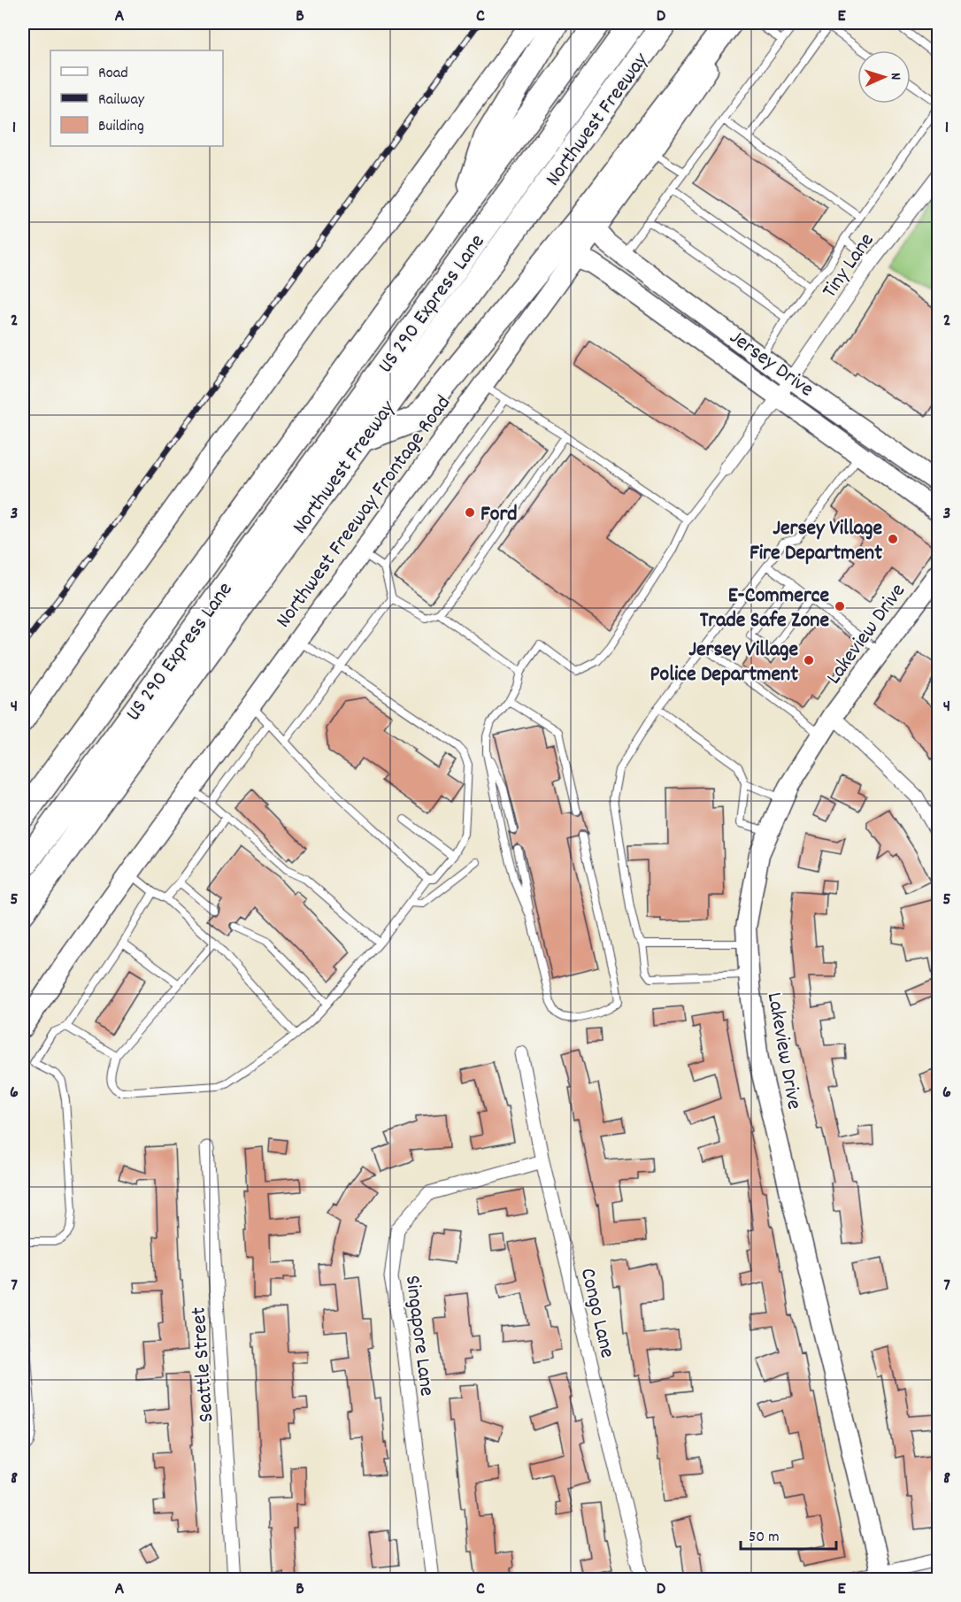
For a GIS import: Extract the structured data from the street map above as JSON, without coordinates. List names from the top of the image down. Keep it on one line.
{"streets":{"highway":["Northwest Freeway","US 290 Express Lane"],"main road":["Jersey Drive","Northwest Freeway Frontage Road","Lakeview Drive"],"street":["Tiny Lane","Congo Lane","Singapore Lane","Seattle Street"]},"crossings":[["Tiny Lane","Jersey Drive"],["Jersey Drive","Northwest Freeway Frontage Road"],["Congo Lane","Singapore Lane"]],"places":["Ford","Jersey Village Fire Department","E-Commerce Trade Safe Zone","Jersey Village Police Department"],"legend":["Road","Railway","Building"],"scale_bar":"50 m","north":"right","grid":{"columns":["A","B","C","D","E"],"rows":["1","2","3","4","5","6","7","8"]}}
